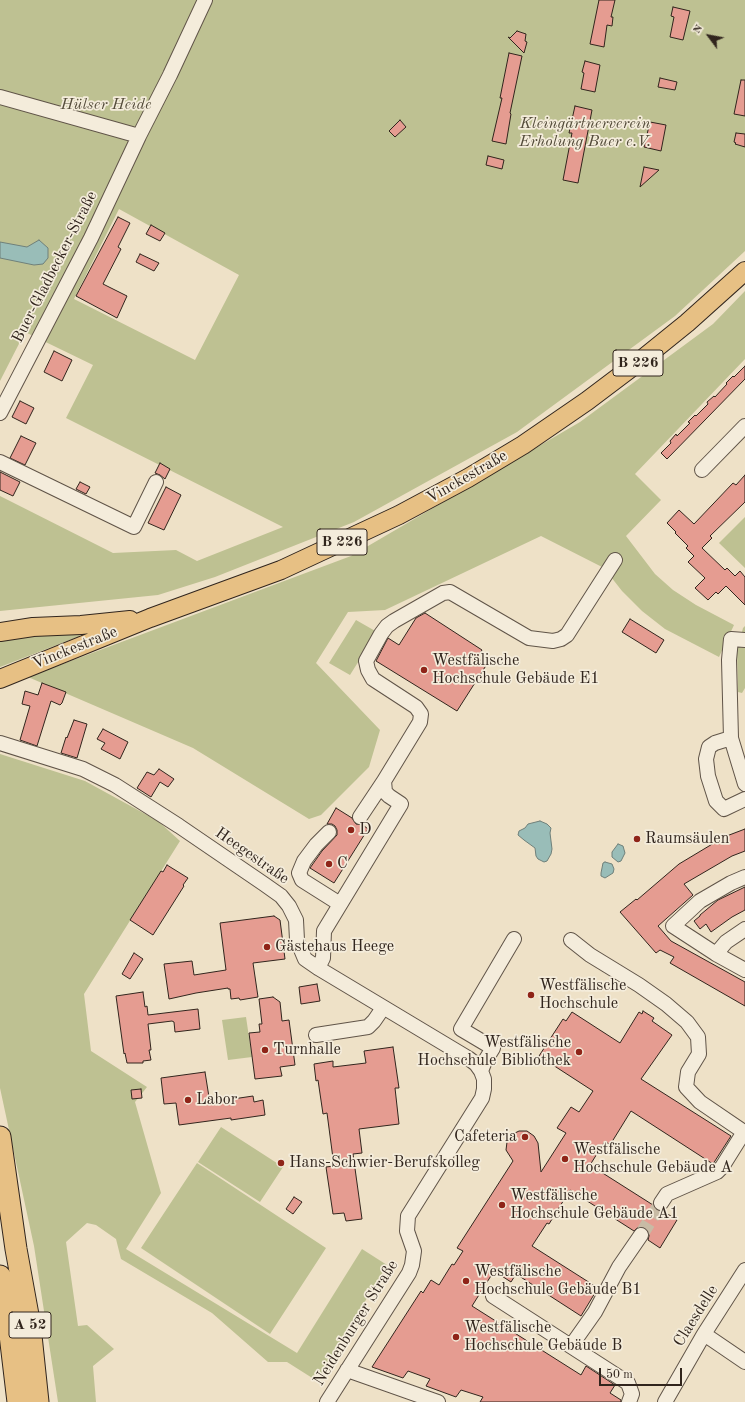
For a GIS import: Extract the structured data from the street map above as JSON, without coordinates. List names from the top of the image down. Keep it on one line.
{"streets":{"highway":["A 52"],"main road":["B 226","Vinckestraße"],"street":["Buer-Gladbecker-Straße","Heegestraße","Claesdelle","Neidenburger Straße"]},"crossings":[["Heegestraße","Neidenburger Straße"]],"parks":["Hülser Heide","Kleingärtnerverein Erholung Buer e.V."],"places":["Westfälische Hochschule Gebäude E1","D","Raumsäulen","C","Gästehaus Heege","Westfälische Hochschule","Turnhalle","Westfälische Hochschule Bibliothek","Labor","Cafeteria","Westfälische Hochschule Gebäude A","Hans-Schwier-Berufskolleg","Westfälische Hochschule Gebäude A1","Westfälische Hochschule Gebäude B1","Westfälische Hochschule Gebäude B"],"scale_bar":"50 m","north":"top left"}
